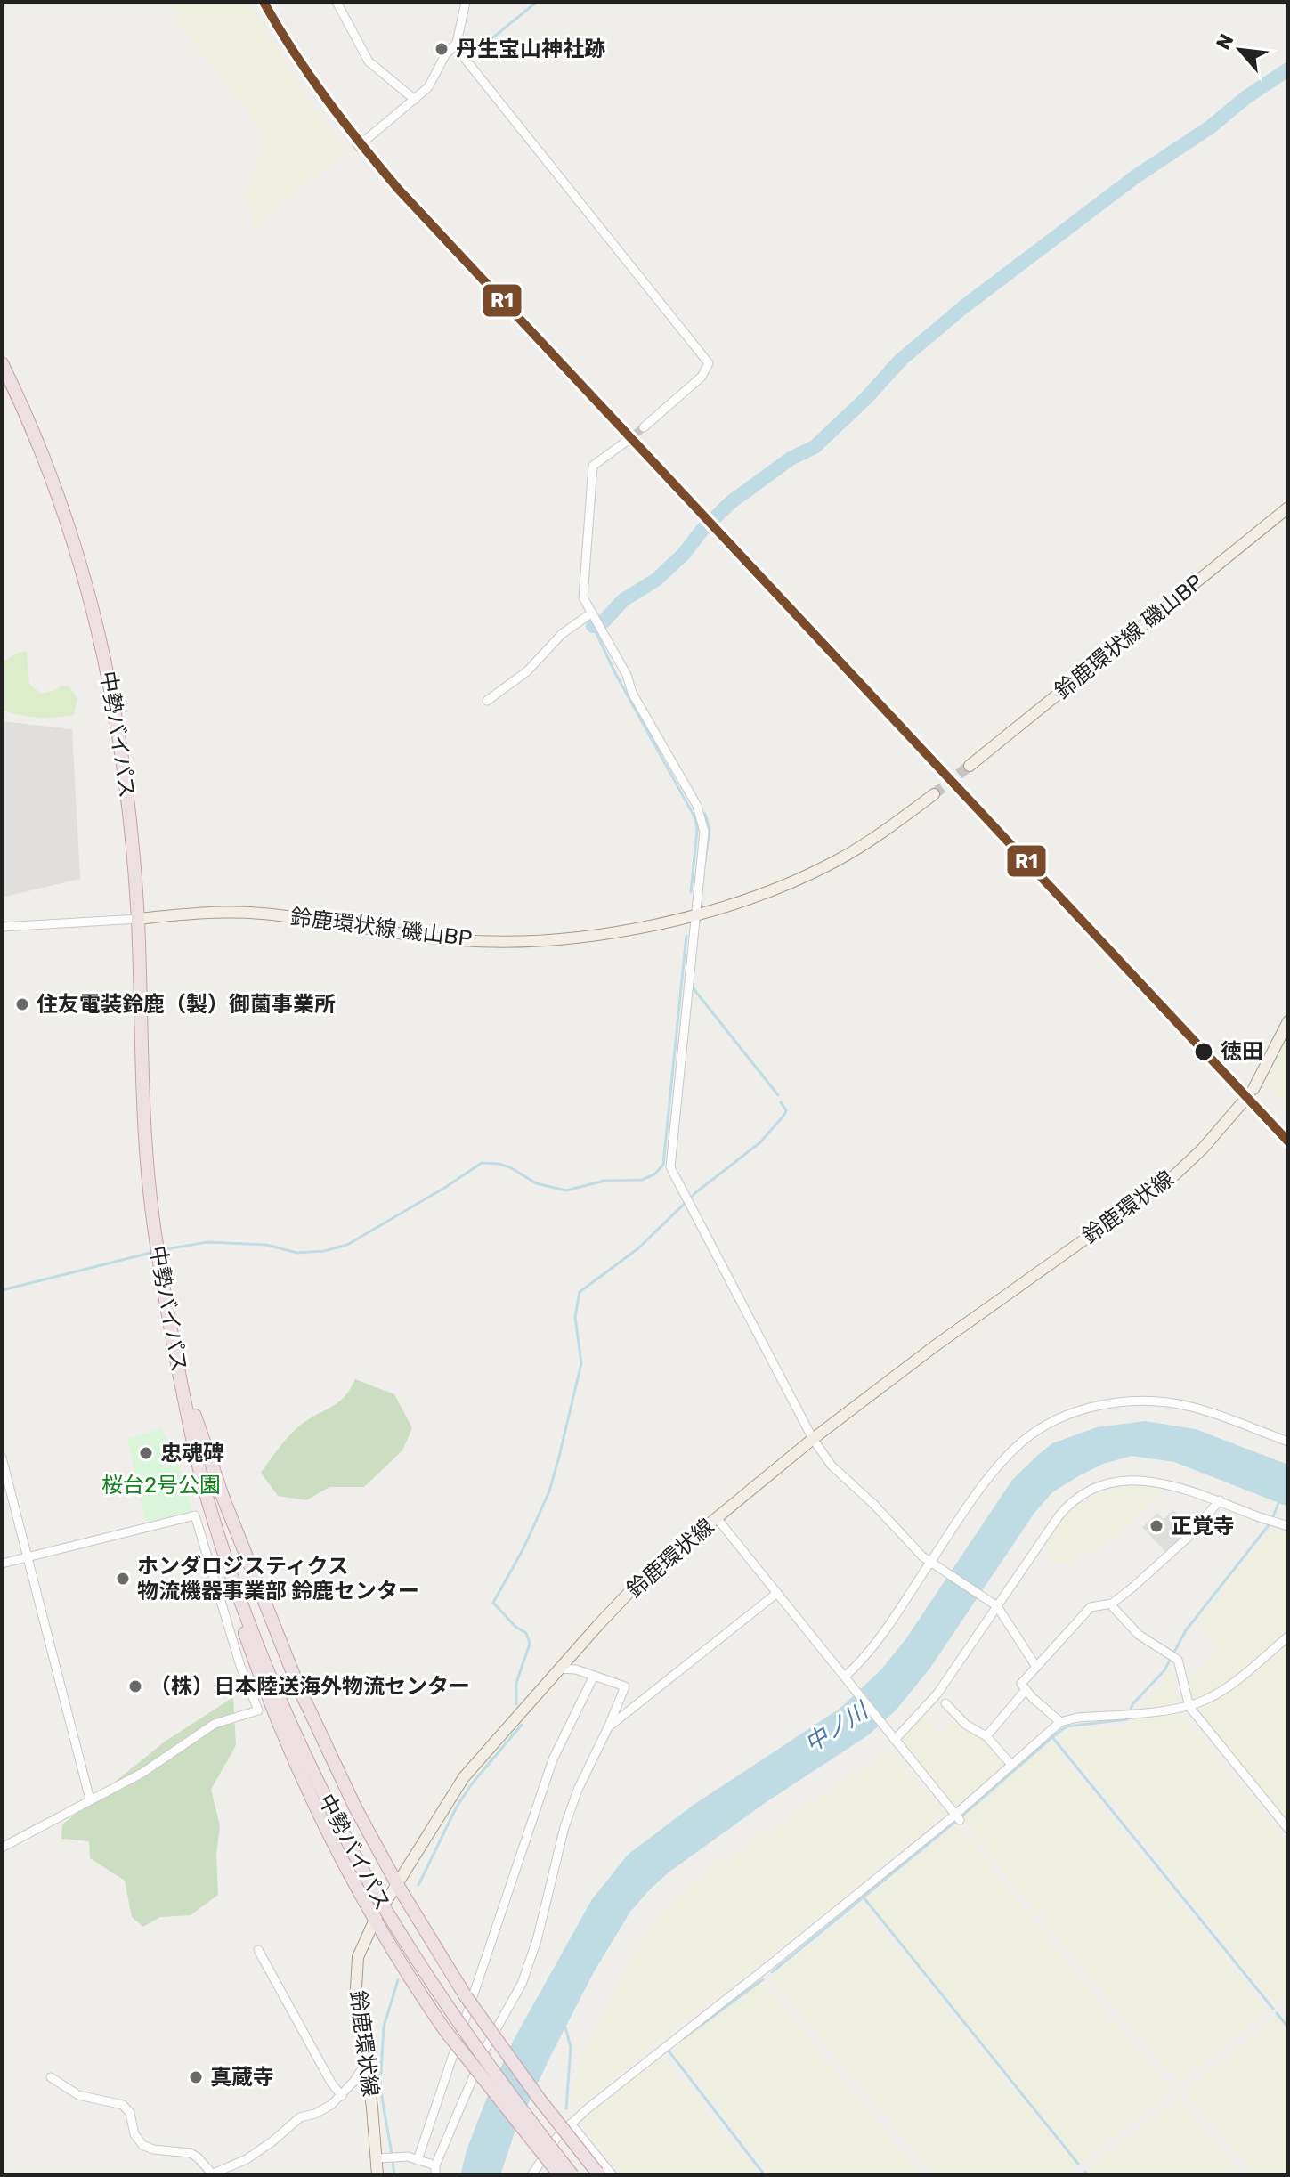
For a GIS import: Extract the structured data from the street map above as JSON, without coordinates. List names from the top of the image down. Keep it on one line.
{"streets":{"highway":["中勢バイパス"],"main road":["鈴鹿環状線 磯山BP","鈴鹿環状線"]},"crossings":[["鈴鹿環状線 磯山BP","中勢バイパス"]],"water":["中ノ川"],"parks":["桜台2号公園"],"places":["丹生宝山神社跡","住友電装鈴鹿（製）御薗事業所","徳田","忠魂碑","正覚寺","ホンダロジスティクス 物流機器事業部 鈴鹿センター","（株）日本陸送海外物流センター","真蔵寺"],"lines":["transit line R1"],"north":"top left"}
